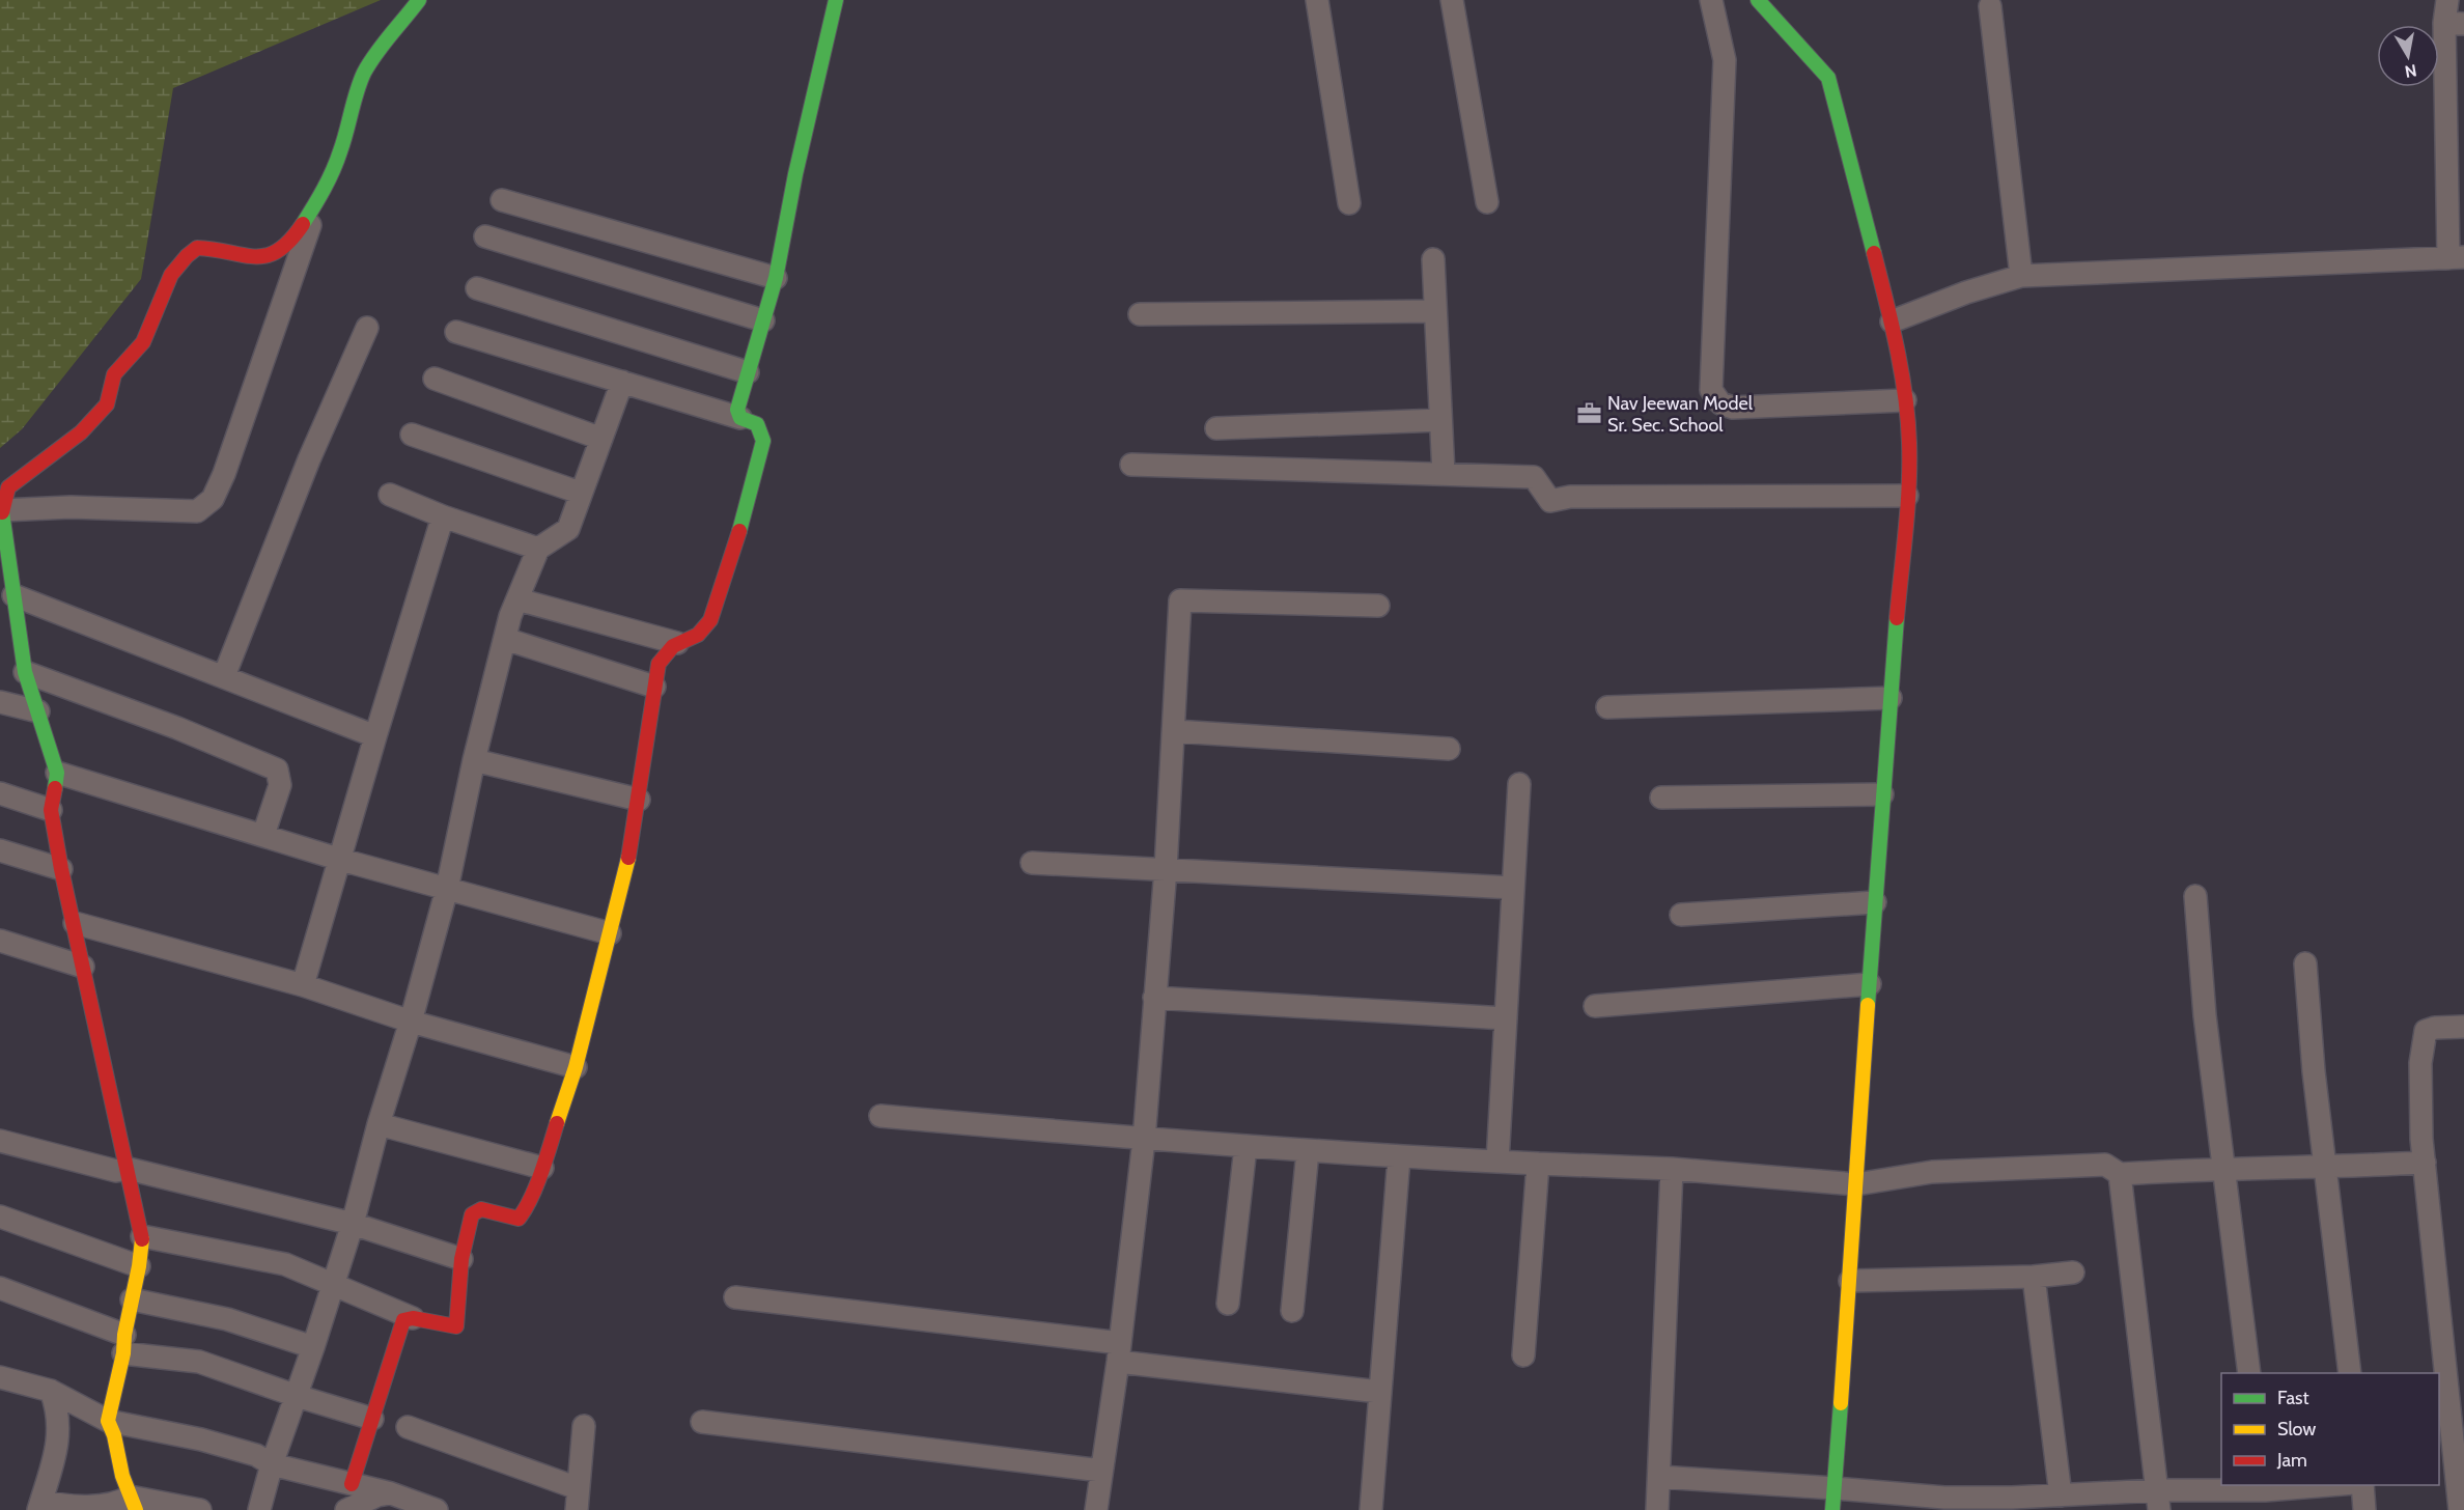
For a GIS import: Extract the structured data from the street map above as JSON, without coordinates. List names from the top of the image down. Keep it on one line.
{"places":{"office":["Nav Jeewan Model Sr. Sec. School"]},"legend":["Fast","Slow","Jam"],"north":"bottom"}
